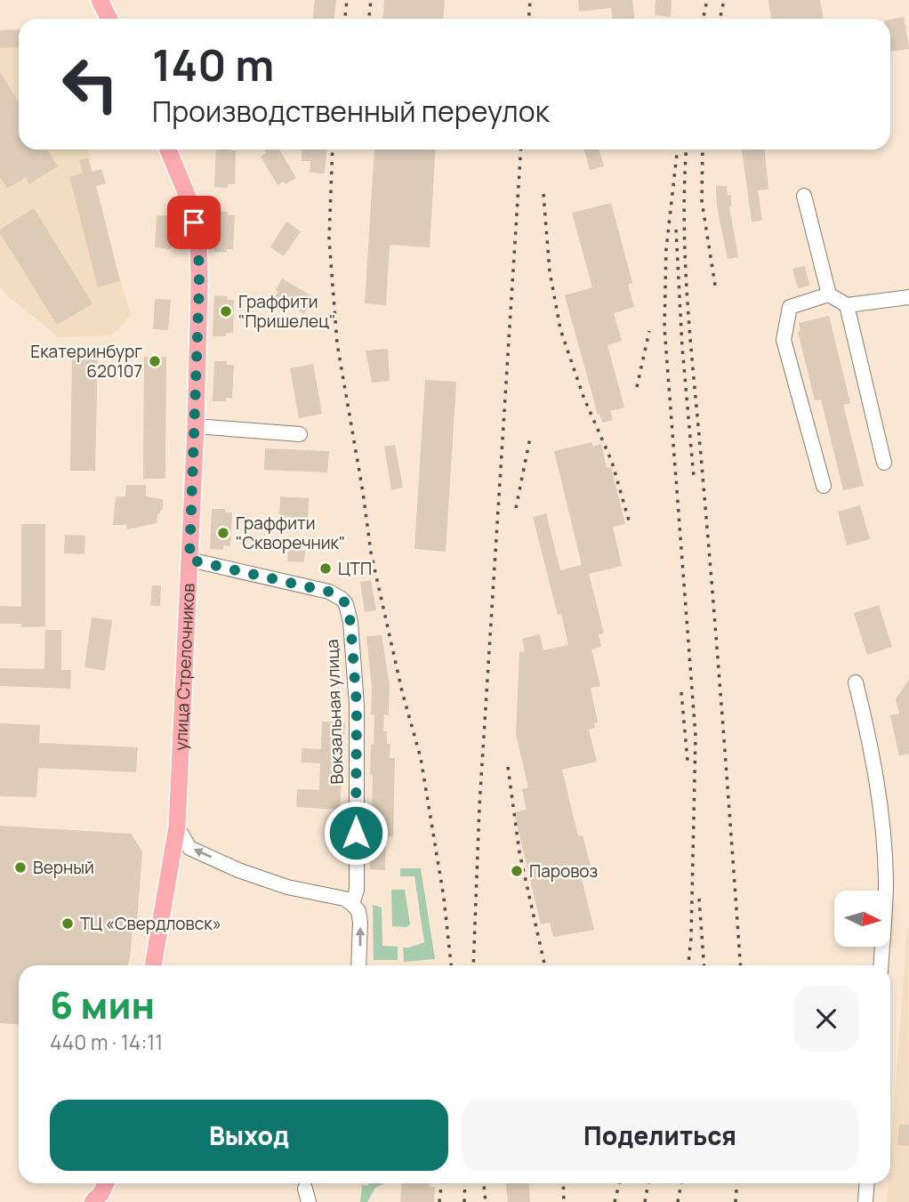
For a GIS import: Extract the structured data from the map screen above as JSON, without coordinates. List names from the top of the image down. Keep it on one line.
{"streets":{"main road":["улица Стрелочников"],"street":["Вокзальная улица"]},"crossings":[["улица Стрелочников","Вокзальная улица"]],"places":["Граффити \"Пришелец\"","Екатеринбург 620107","Граффити \"Скворечник\"","ЦТП","Верный","Паровоз","ТЦ «Свердловск»"],"north":"right","page":{"turn":["140 m","Производственный переулок"],"heading":["6 мин","440 m · 14:11"],"buttons":["Выход","Поделиться"]}}
